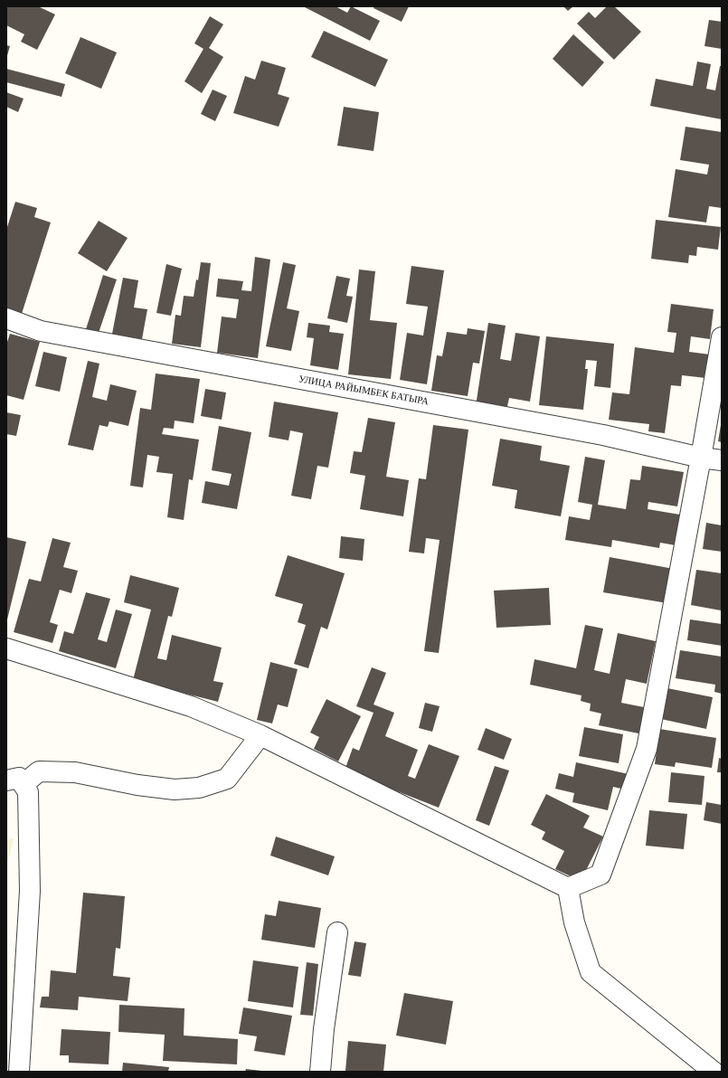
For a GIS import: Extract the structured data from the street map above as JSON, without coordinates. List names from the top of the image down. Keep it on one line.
{"streets":{"street":["УЛИЦА РАЙЫМБЕК БАТЫРА"]}}
